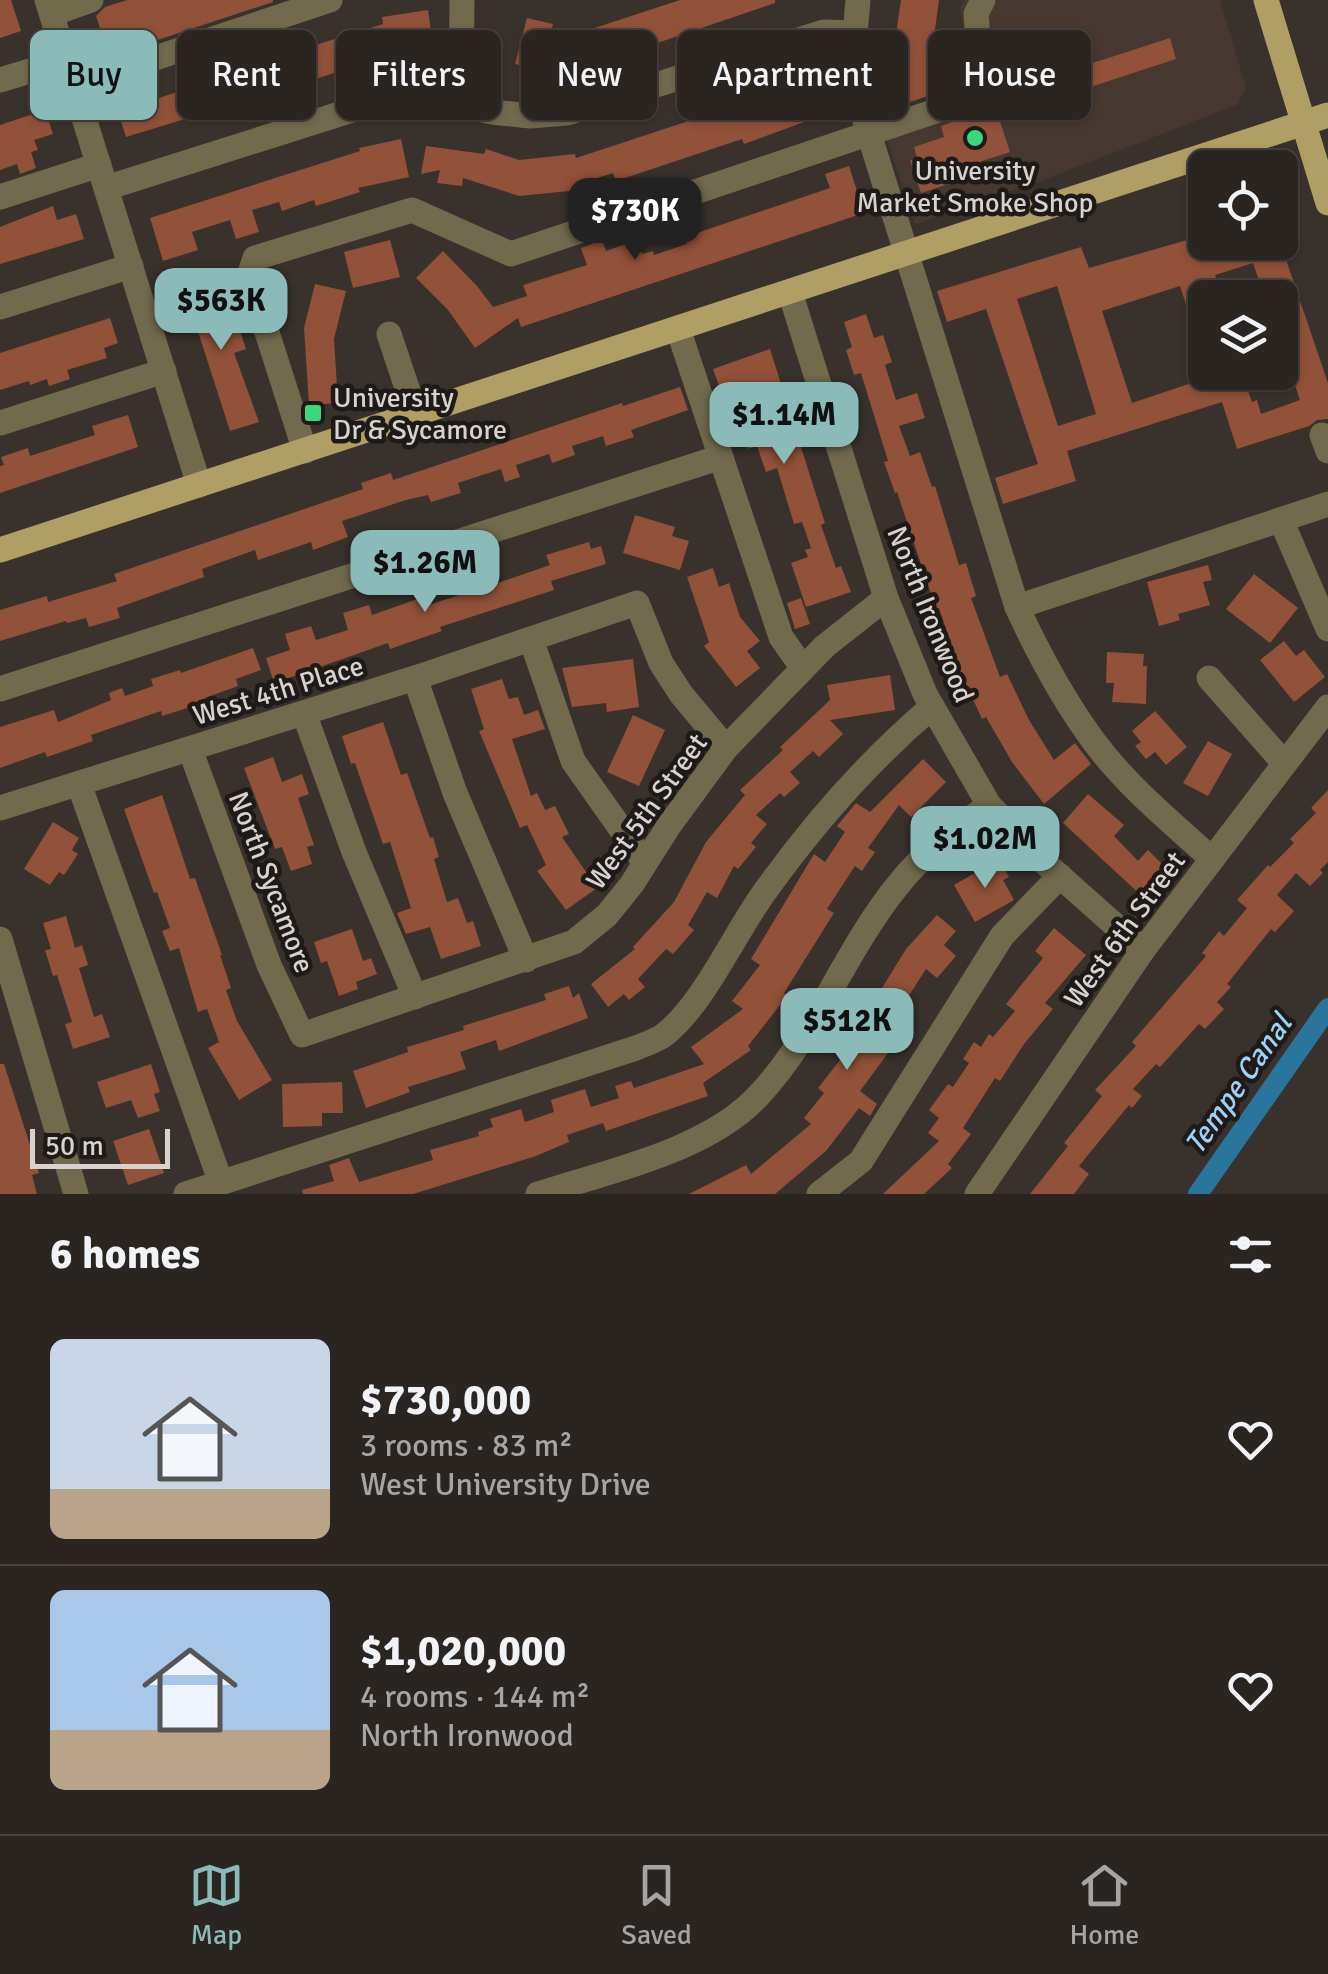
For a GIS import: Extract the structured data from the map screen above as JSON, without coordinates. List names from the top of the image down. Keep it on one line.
{"streets":{"street":["North Ironwood","West 4th Place","West 5th Street","North Sycamore","West 6th Street"]},"crossings":[["North Ironwood","West 5th Street"],["North Ironwood","West 6th Street"],["West 4th Place","West 5th Street"],["West 4th Place","North Sycamore"],["West 5th Street","North Sycamore"]],"water":["Tempe Canal"],"places":{"other":["University Market Smoke Shop"],"transit":["University Dr & Sycamore"]},"scale_bar":"50 m","page":{"chip":["Buy","Rent","Filters","New","Apartment","House"],"price":["$730K","$563K","$1.14M","$1.26M","$1.02M","$512K"],"scale":"50 m","heading":"6 homes","list":[{"name":"$730,000","note":"3 rooms · 83 m² · West University Drive"},{"name":"$1,020,000","note":"4 rooms · 144 m² · North Ironwood"}],"tabs":["Map","Saved","Home"]}}
